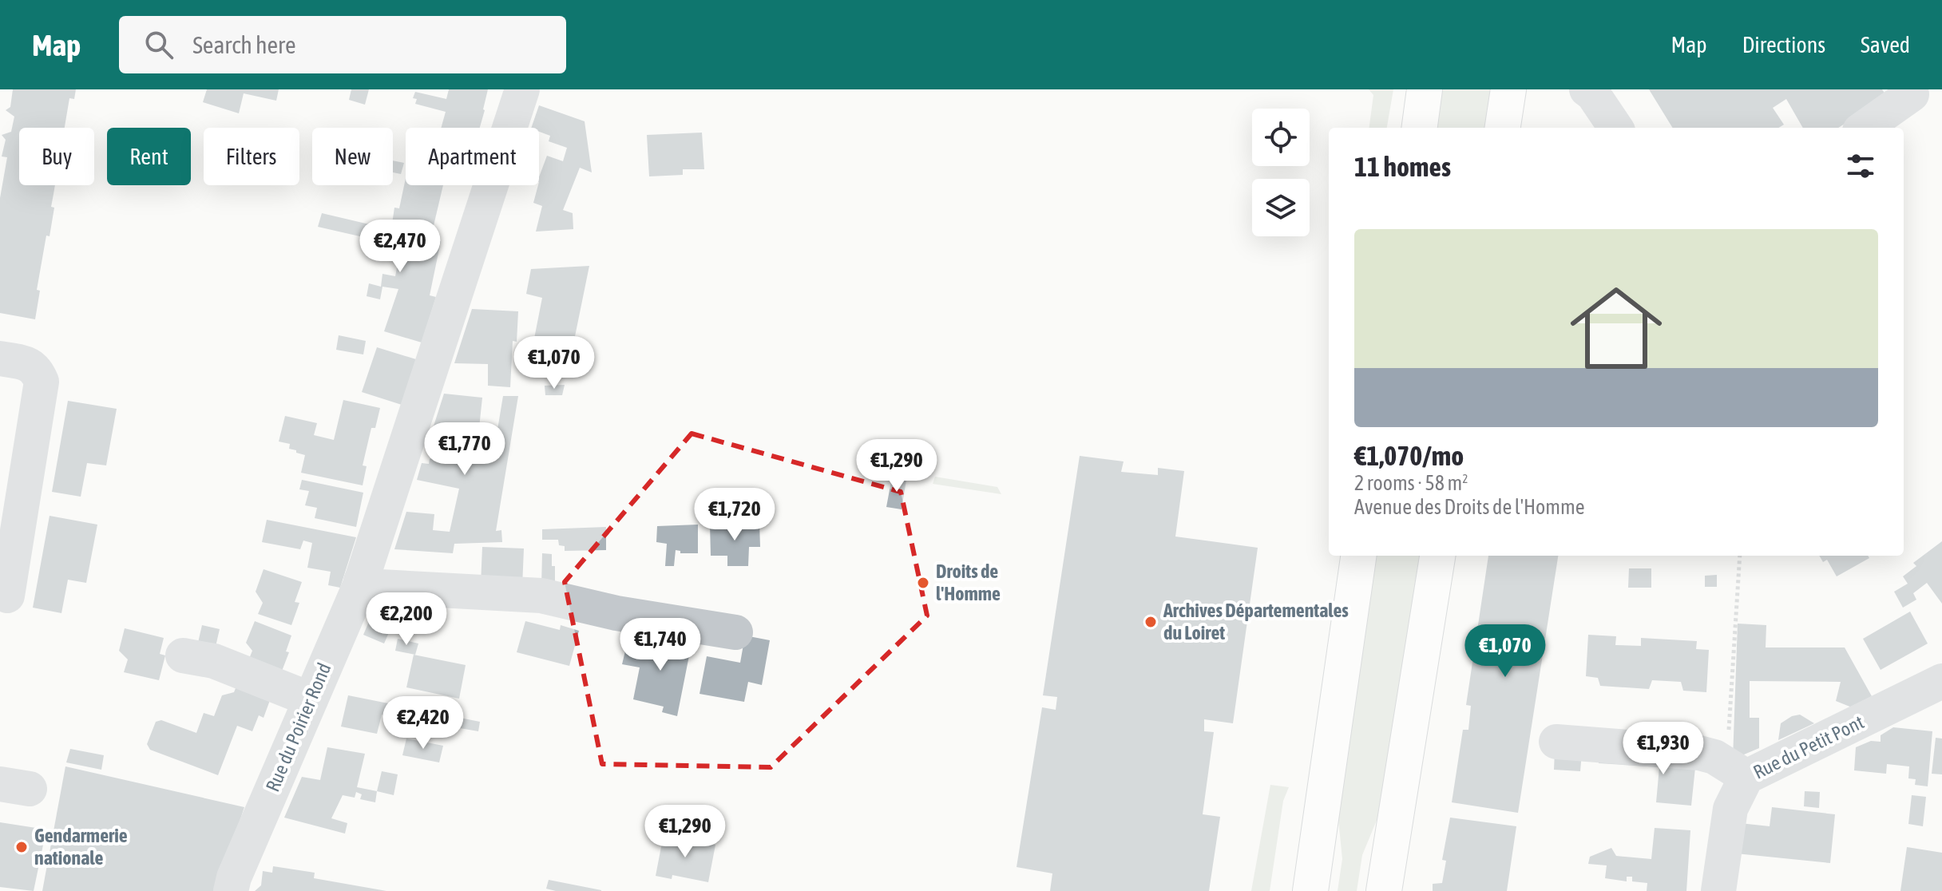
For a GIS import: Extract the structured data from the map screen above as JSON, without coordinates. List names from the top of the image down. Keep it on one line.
{"streets":{"street":["Rue du Poirier Rond","Rue du Petit Pont"]},"places":["Droits de l'Homme","Archives Départementales du Loiret","Gendarmerie nationale"],"page":{"header":"Map","search":"Search here","nav":["Map","Directions","Saved"],"chip":["Buy","Rent","Filters","New","Apartment"],"heading":"11 homes","list":[{"name":"€1,070/mo","note":"2 rooms · 58 m² · Avenue des Droits de l'Homme"}],"price":["€2,470","€1,070","€1,770","€1,290","€1,720","€2,200","€1,740","€1,070","€2,420","€1,930","€1,290"]}}
